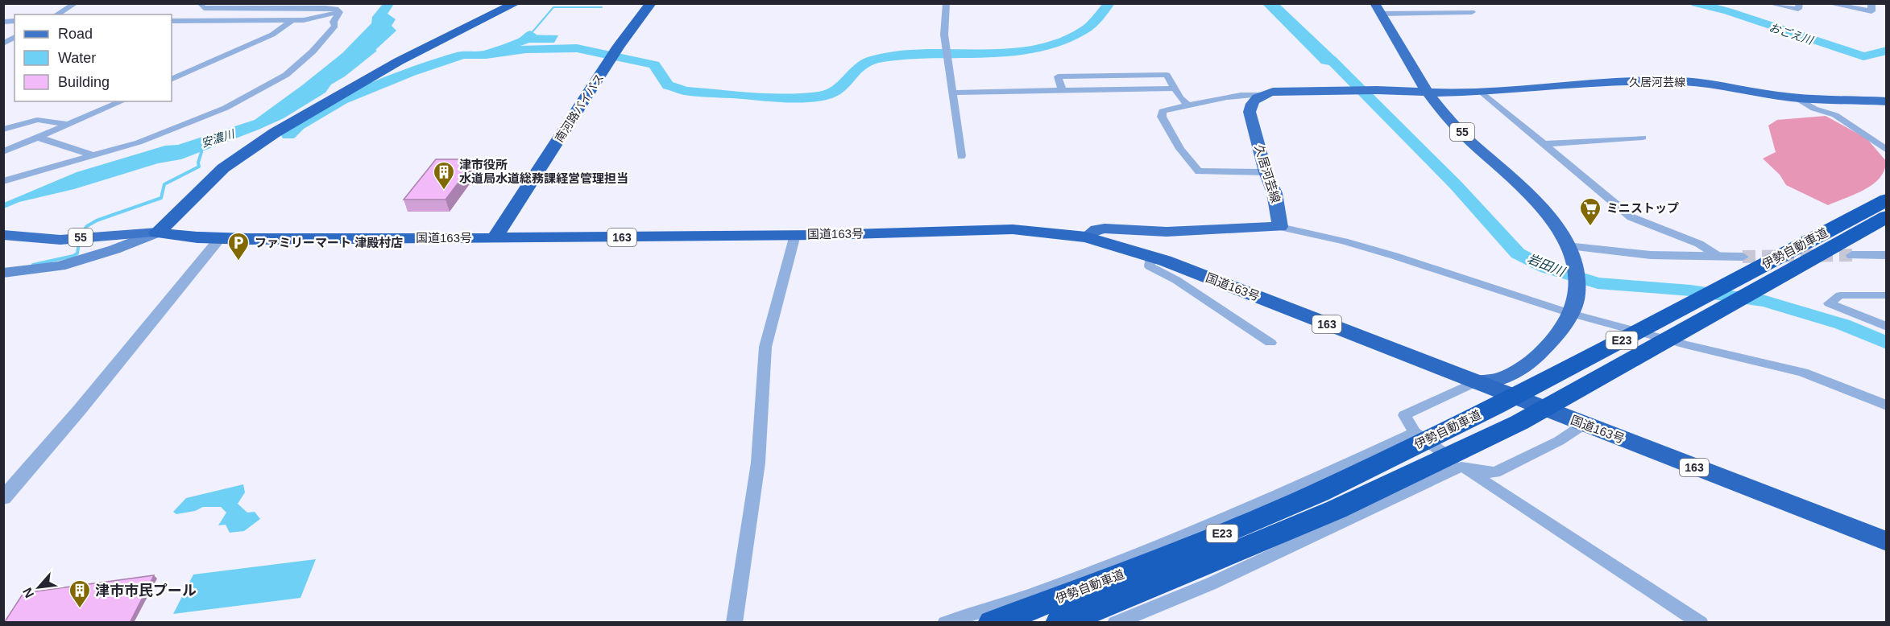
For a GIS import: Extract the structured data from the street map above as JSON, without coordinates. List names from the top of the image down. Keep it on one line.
{"streets":{"highway":["南河路バイパス","国道163号","163","伊勢自動車道","E23"],"main road":["久居河芸線","55"]},"crossings":[["久居河芸線","55"],["南河路バイパス","国道163号"],["55","国道163号"]],"water":["おごえ川","安濃川","岩田川"],"places":{"building":["津市役所 水道局水道総務課経営管理担当","津市市民プール"],"supermarket":["ミニストップ"],"parking":["ファミリーマート 津殿村店"]},"legend":["Road","Water","Building"],"north":"bottom left"}
